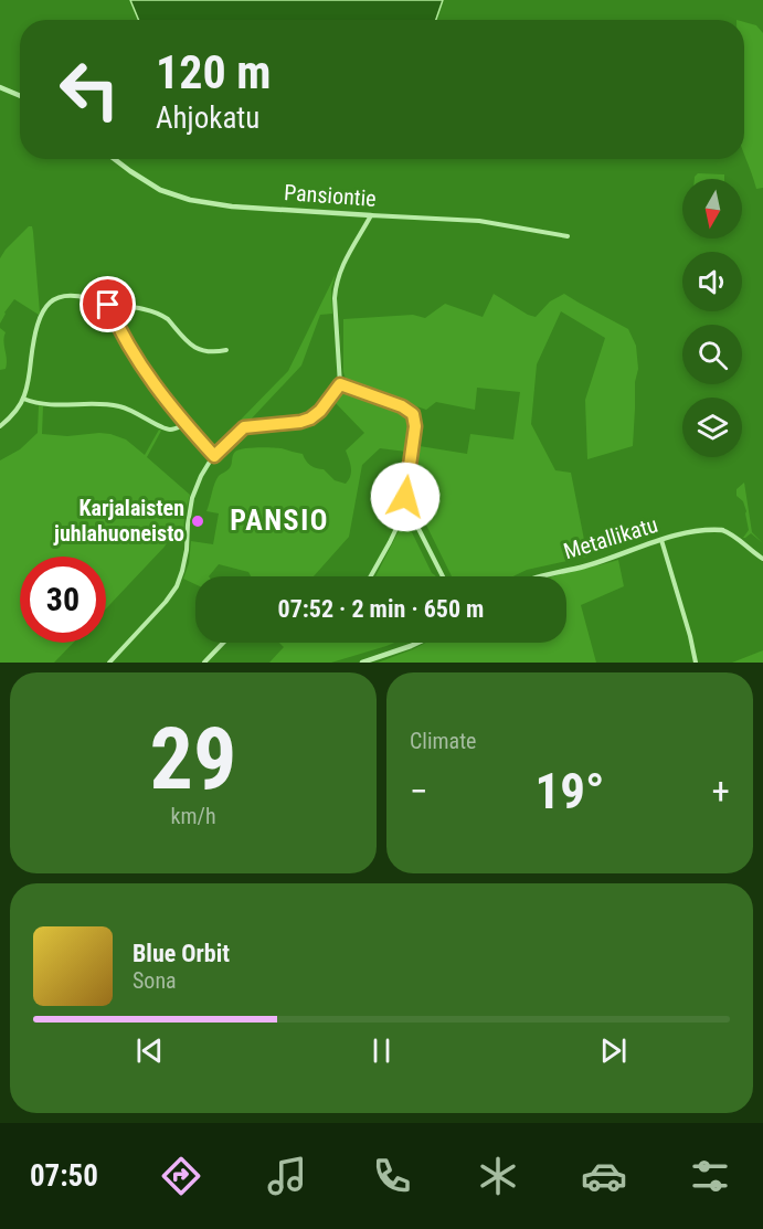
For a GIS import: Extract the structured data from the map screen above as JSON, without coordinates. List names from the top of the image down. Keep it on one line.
{"streets":{"street":["Pansiontie","Metallikatu"]},"districts":["PANSIO"],"places":["Karjalaisten juhlahuoneisto"],"north":"bottom","page":{"turn":["120 m","Ahjokatu"],"limit":"30","trip":"07:52 · 2 min · 650 m","tile":[["29","km/h"],"Climate"],"heat":["−","19°","+"],"song":["Blue Orbit","Sona"],"tabs":"07:50"}}
